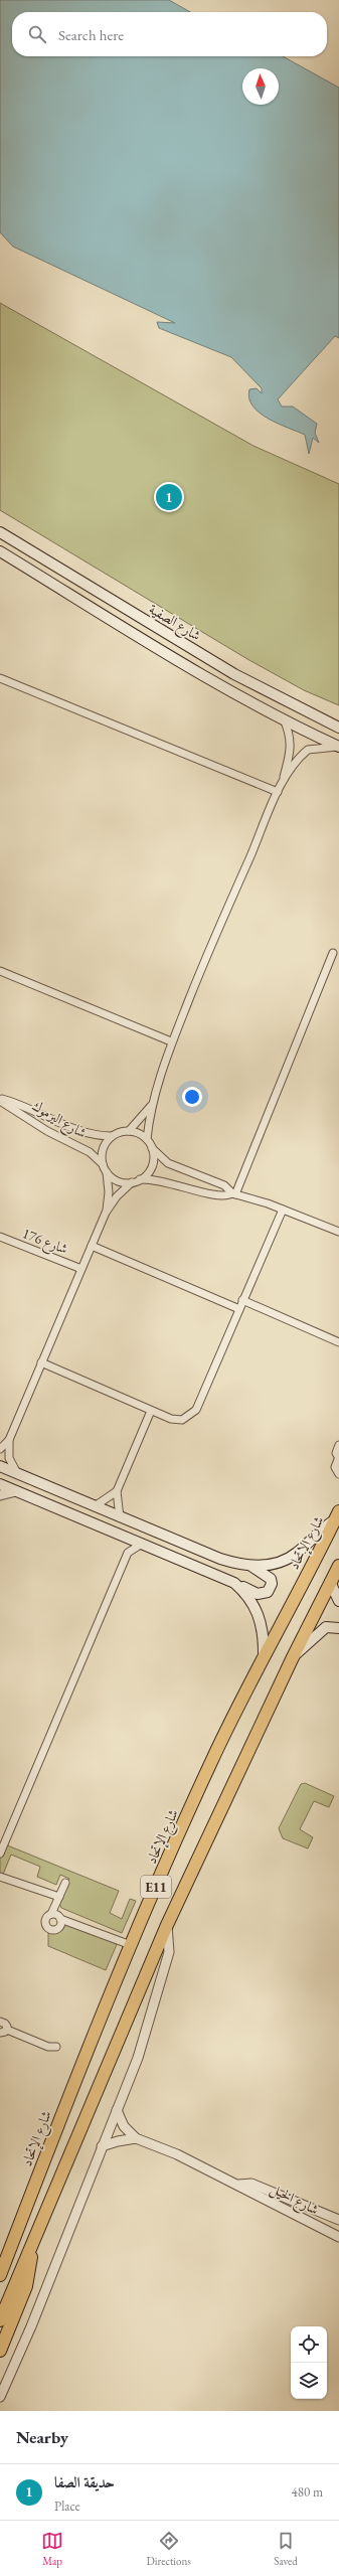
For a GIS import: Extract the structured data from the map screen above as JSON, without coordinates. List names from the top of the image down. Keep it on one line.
{"streets":{"highway":["شارع الإتحاد","E11"],"main road":["شارع الصفية"],"street":["شارع اليرموك","شارع 176","شارع الخيل"]},"north":"top","page":{"search":"Search here","pins":"1","heading":"Nearby","list":[{"mark":"1","name":"حديقة الصفا","note":"Place","value":"480 m"}],"nav":["Map","Directions","Saved"]}}
